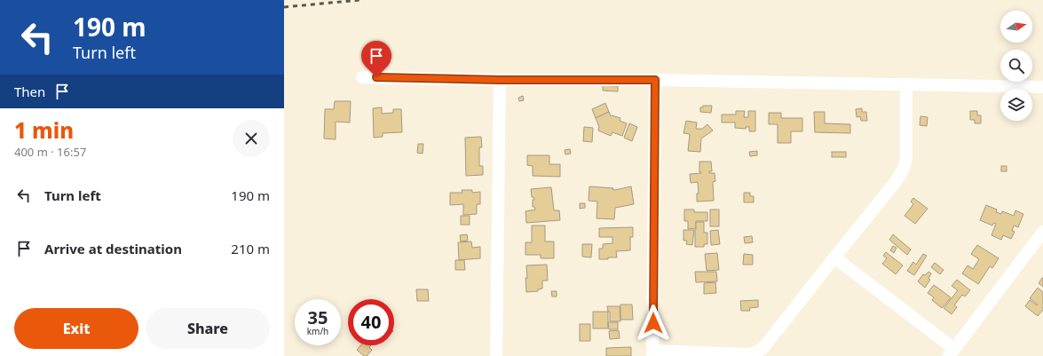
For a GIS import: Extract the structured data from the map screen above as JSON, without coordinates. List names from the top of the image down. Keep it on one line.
{"north":"right","page":{"turn":["190 m","Turn left"],"then":"Then","heading":["1 min","400 m · 16:57"],"list":[{"name":"Turn left","value":"190 m"},{"name":"Arrive at destination","value":"210 m"}],"speed":"35 km/h","limit":"40","buttons":["Exit","Share"]}}
